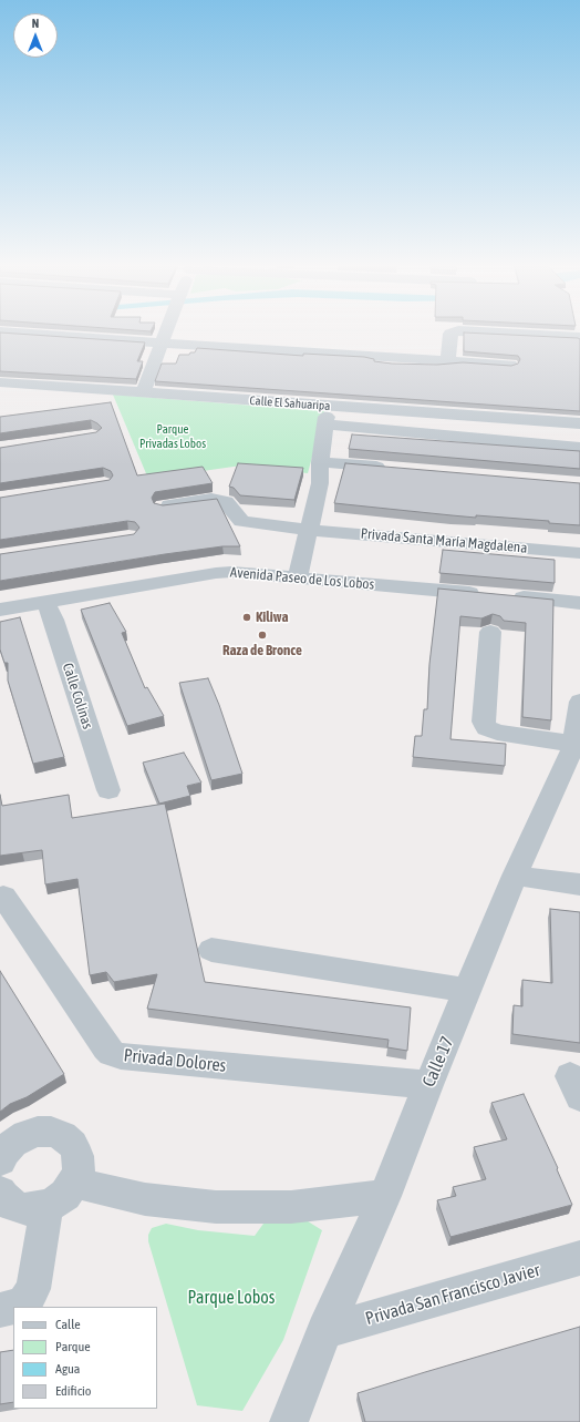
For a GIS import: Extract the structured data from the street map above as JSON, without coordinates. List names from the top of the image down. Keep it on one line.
{"streets":{"street":["Calle El Sahuaripa","Privada Santa María Magdalena","Avenida Paseo de Los Lobos","Calle Colinas","Privada Dolores","Calle 17","Privada San Francisco Javier"]},"crossings":[["Avenida Paseo de Los Lobos","Calle Colinas"],["Privada Dolores","Calle 17"],["Calle 17","Privada San Francisco Javier"]],"parks":["Parque Privadas Lobos","Parque Lobos"],"places":["Kiliwa","Raza de Bronce"],"legend":["Calle","Parque","Agua","Edificio"],"north":"top"}
